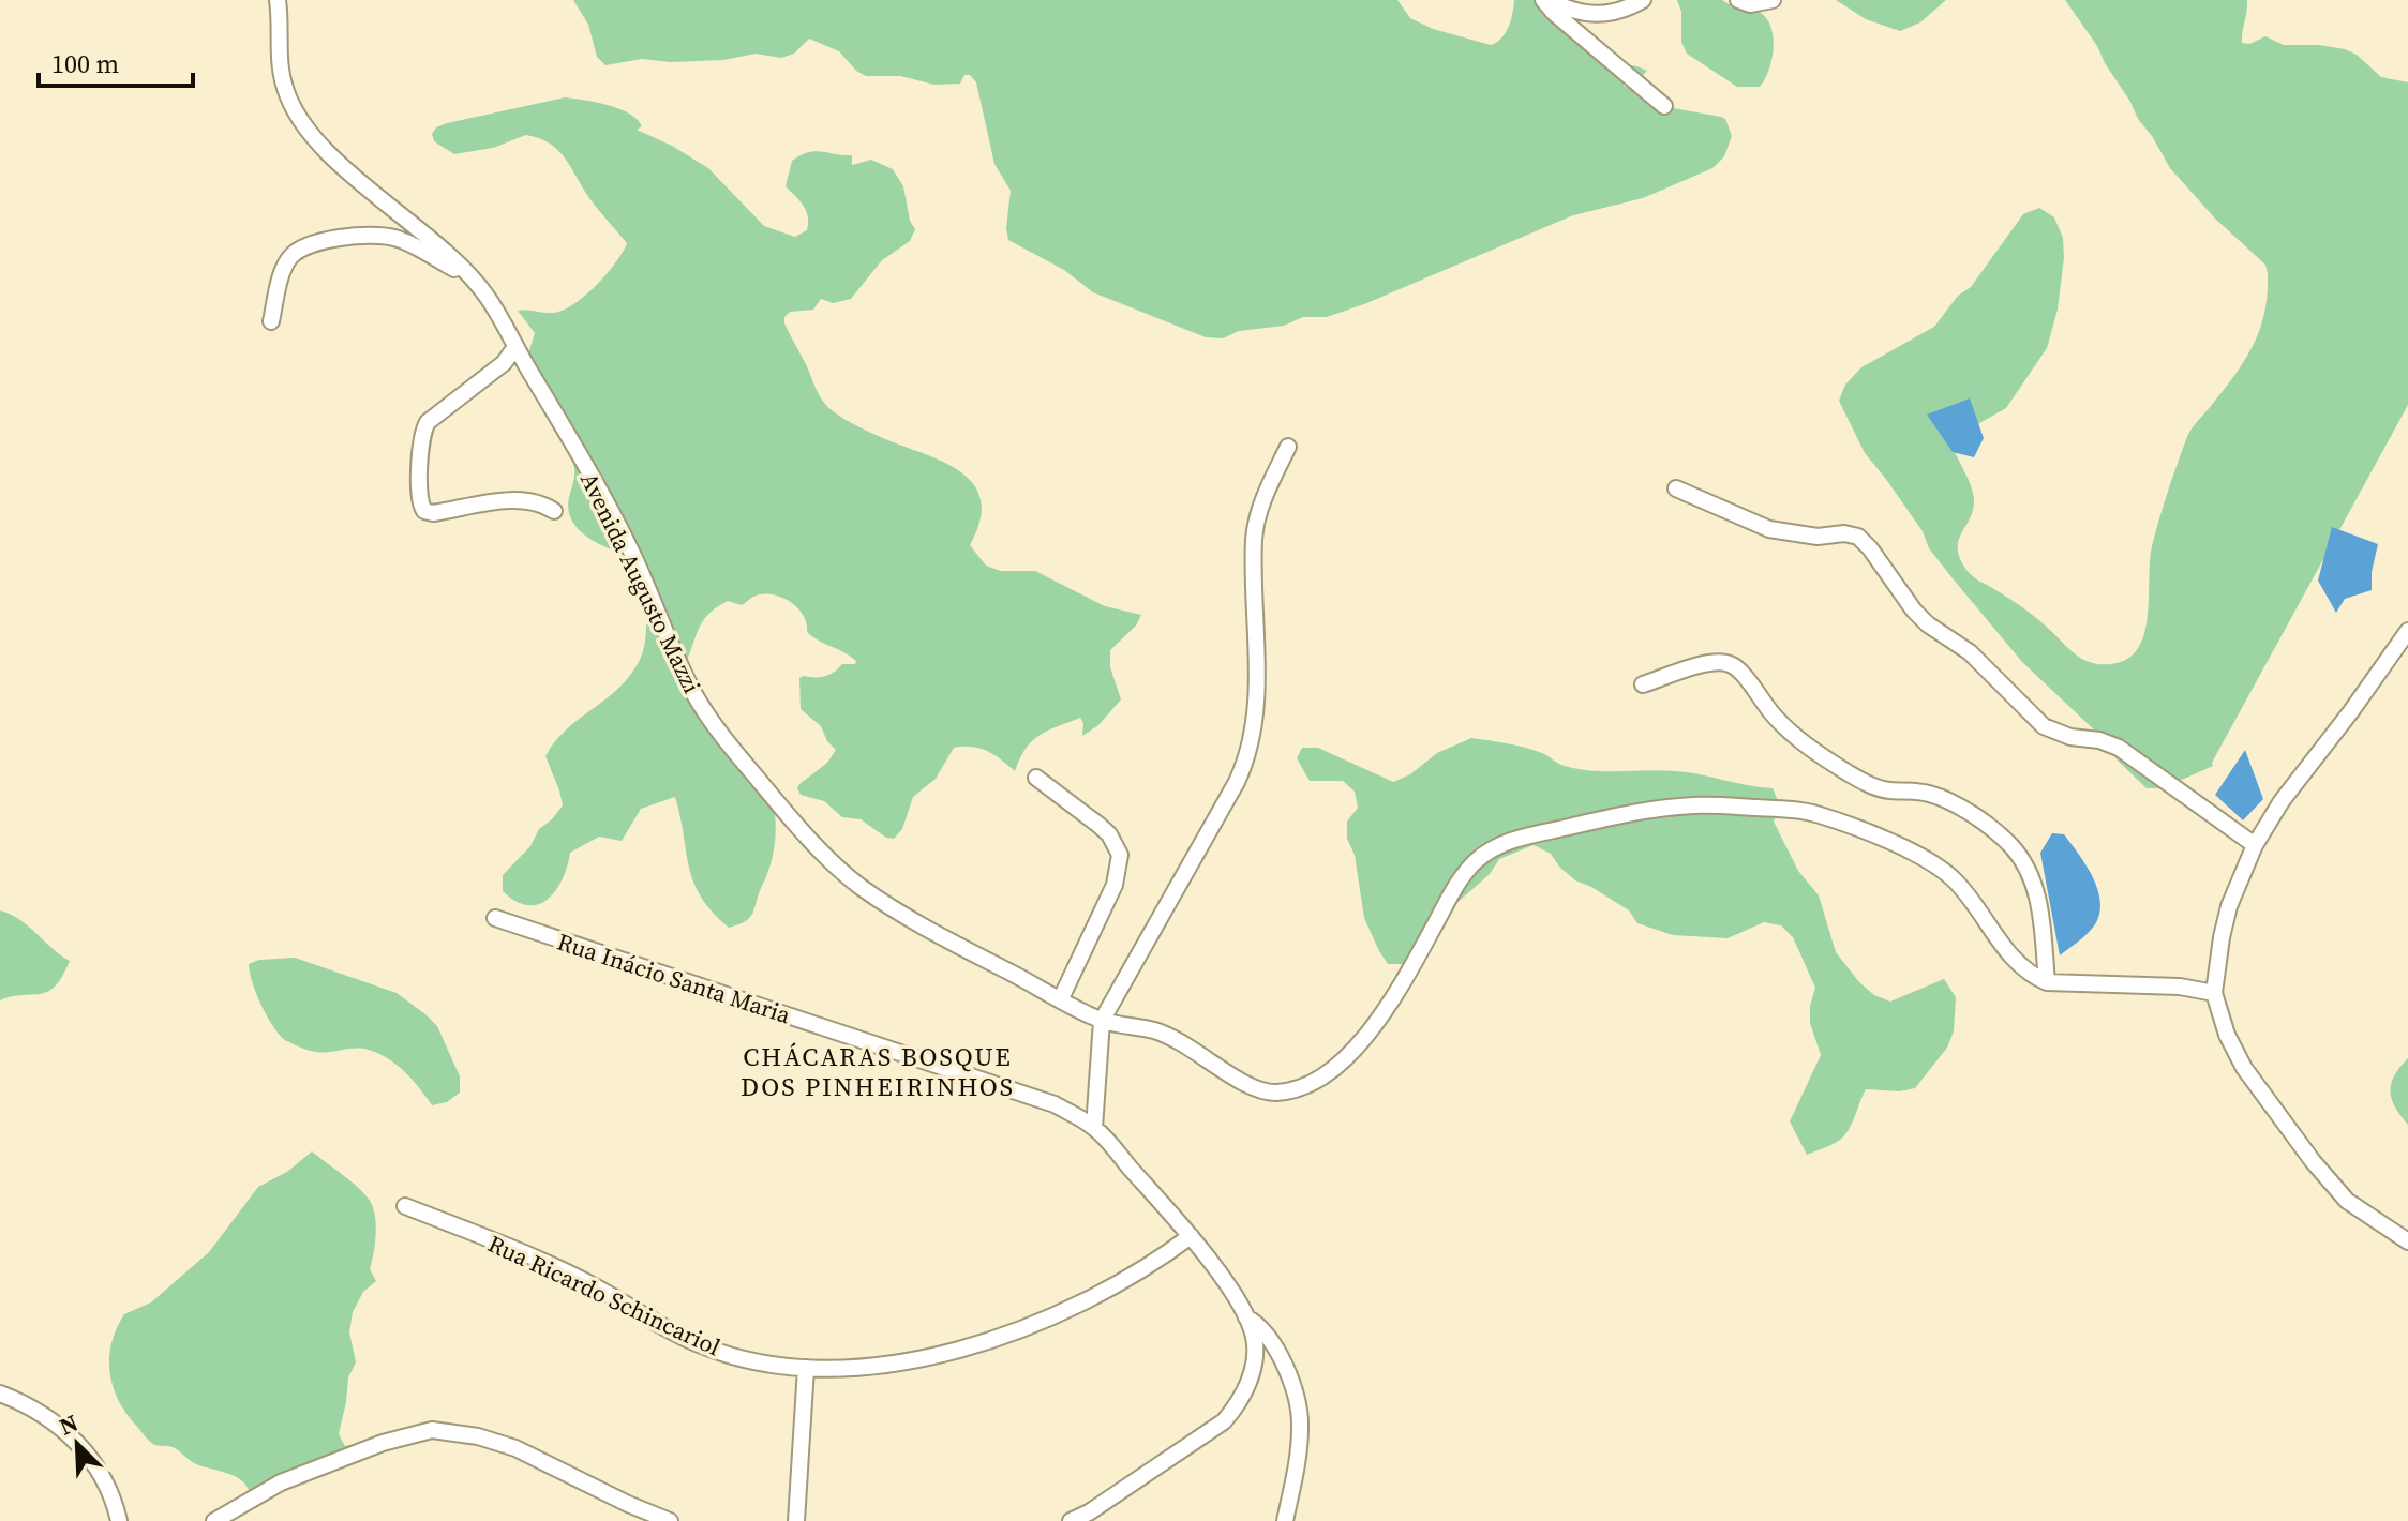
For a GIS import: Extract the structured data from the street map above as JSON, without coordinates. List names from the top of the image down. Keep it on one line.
{"streets":{"street":["Avenida Augusto Mazzi","Rua Inácio Santa Maria","Rua Ricardo Schincariol"]},"crossings":[["Rua Inácio Santa Maria","Rua Ricardo Schincariol"]],"districts":["CHÁCARAS BOSQUE DOS PINHEIRINHOS"],"scale_bar":"100 m","north":"top left"}
